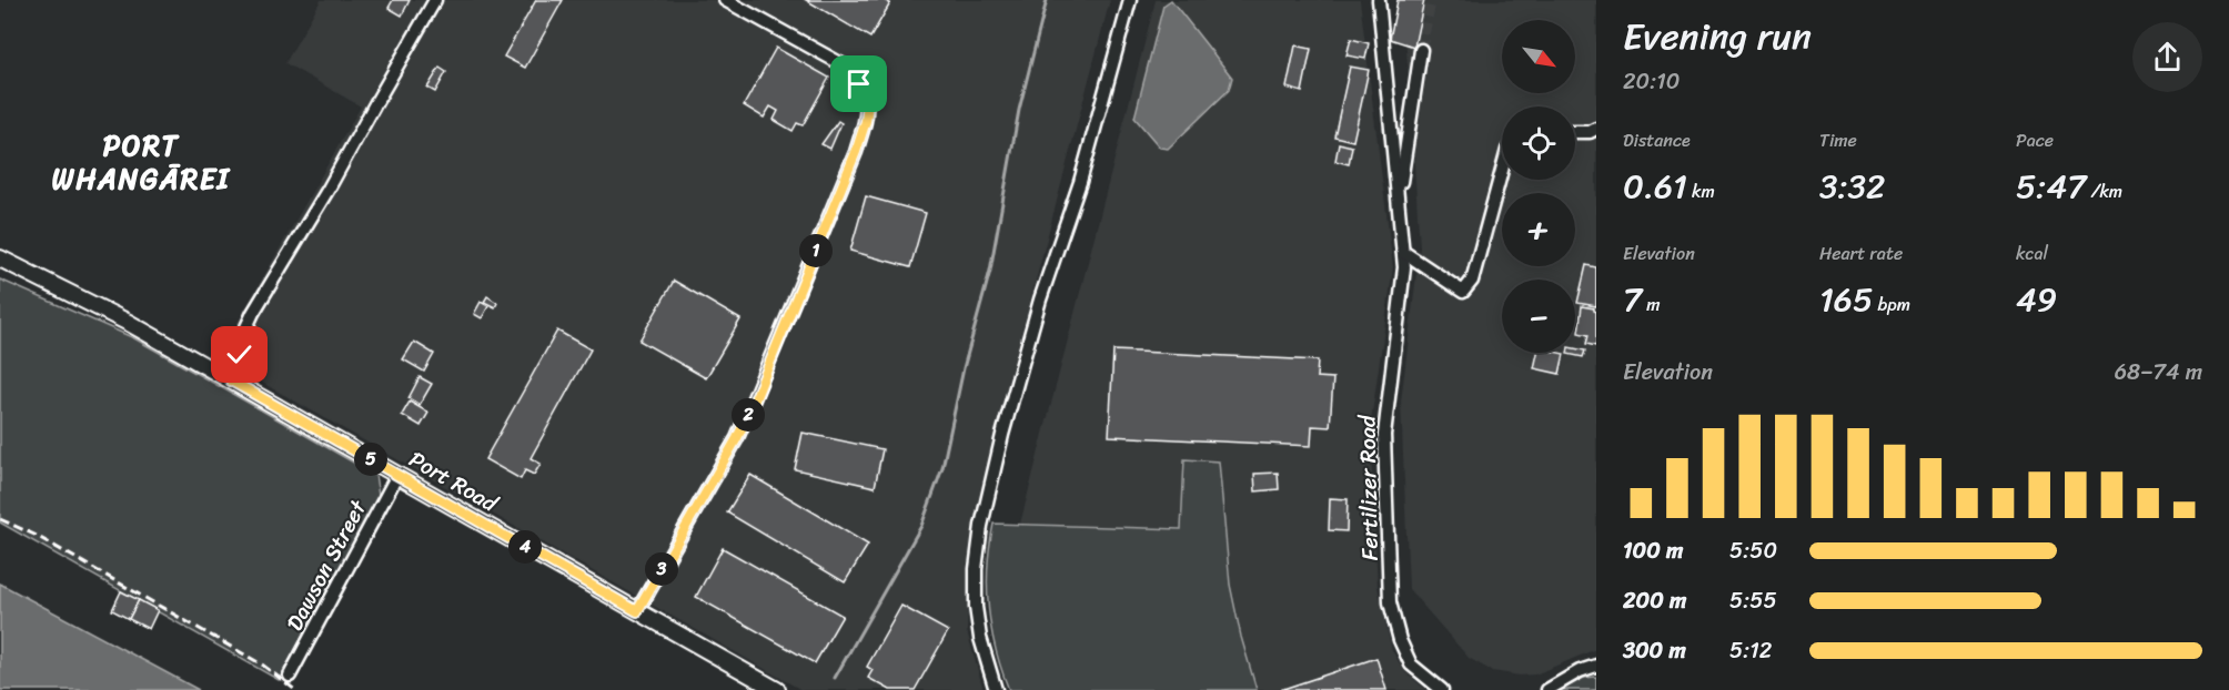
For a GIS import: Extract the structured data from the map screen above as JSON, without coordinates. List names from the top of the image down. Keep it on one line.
{"streets":{"main road":["Port Road"],"street":["Fertilizer Road","Dawson Street"]},"crossings":[["Port Road","Dawson Street"]],"districts":["PORT WHANGĀREI"],"north":"bottom right","page":{"heading":["Evening run","20:10"],"map_buttons":["+","−"],"stats":[["Distance","0.61 km"],["Time","3:32"],["Pace","5:47 /km"],["Elevation","7 m"],["Heart rate","165 bpm"],["kcal","49"]],"pins":["1","2","5","4","3"],"chart":["Elevation","68–74 m"],"list":[{"name":"100 m","note":"5:50"},{"name":"200 m","note":"5:55"},{"name":"300 m","note":"5:12"}]}}
